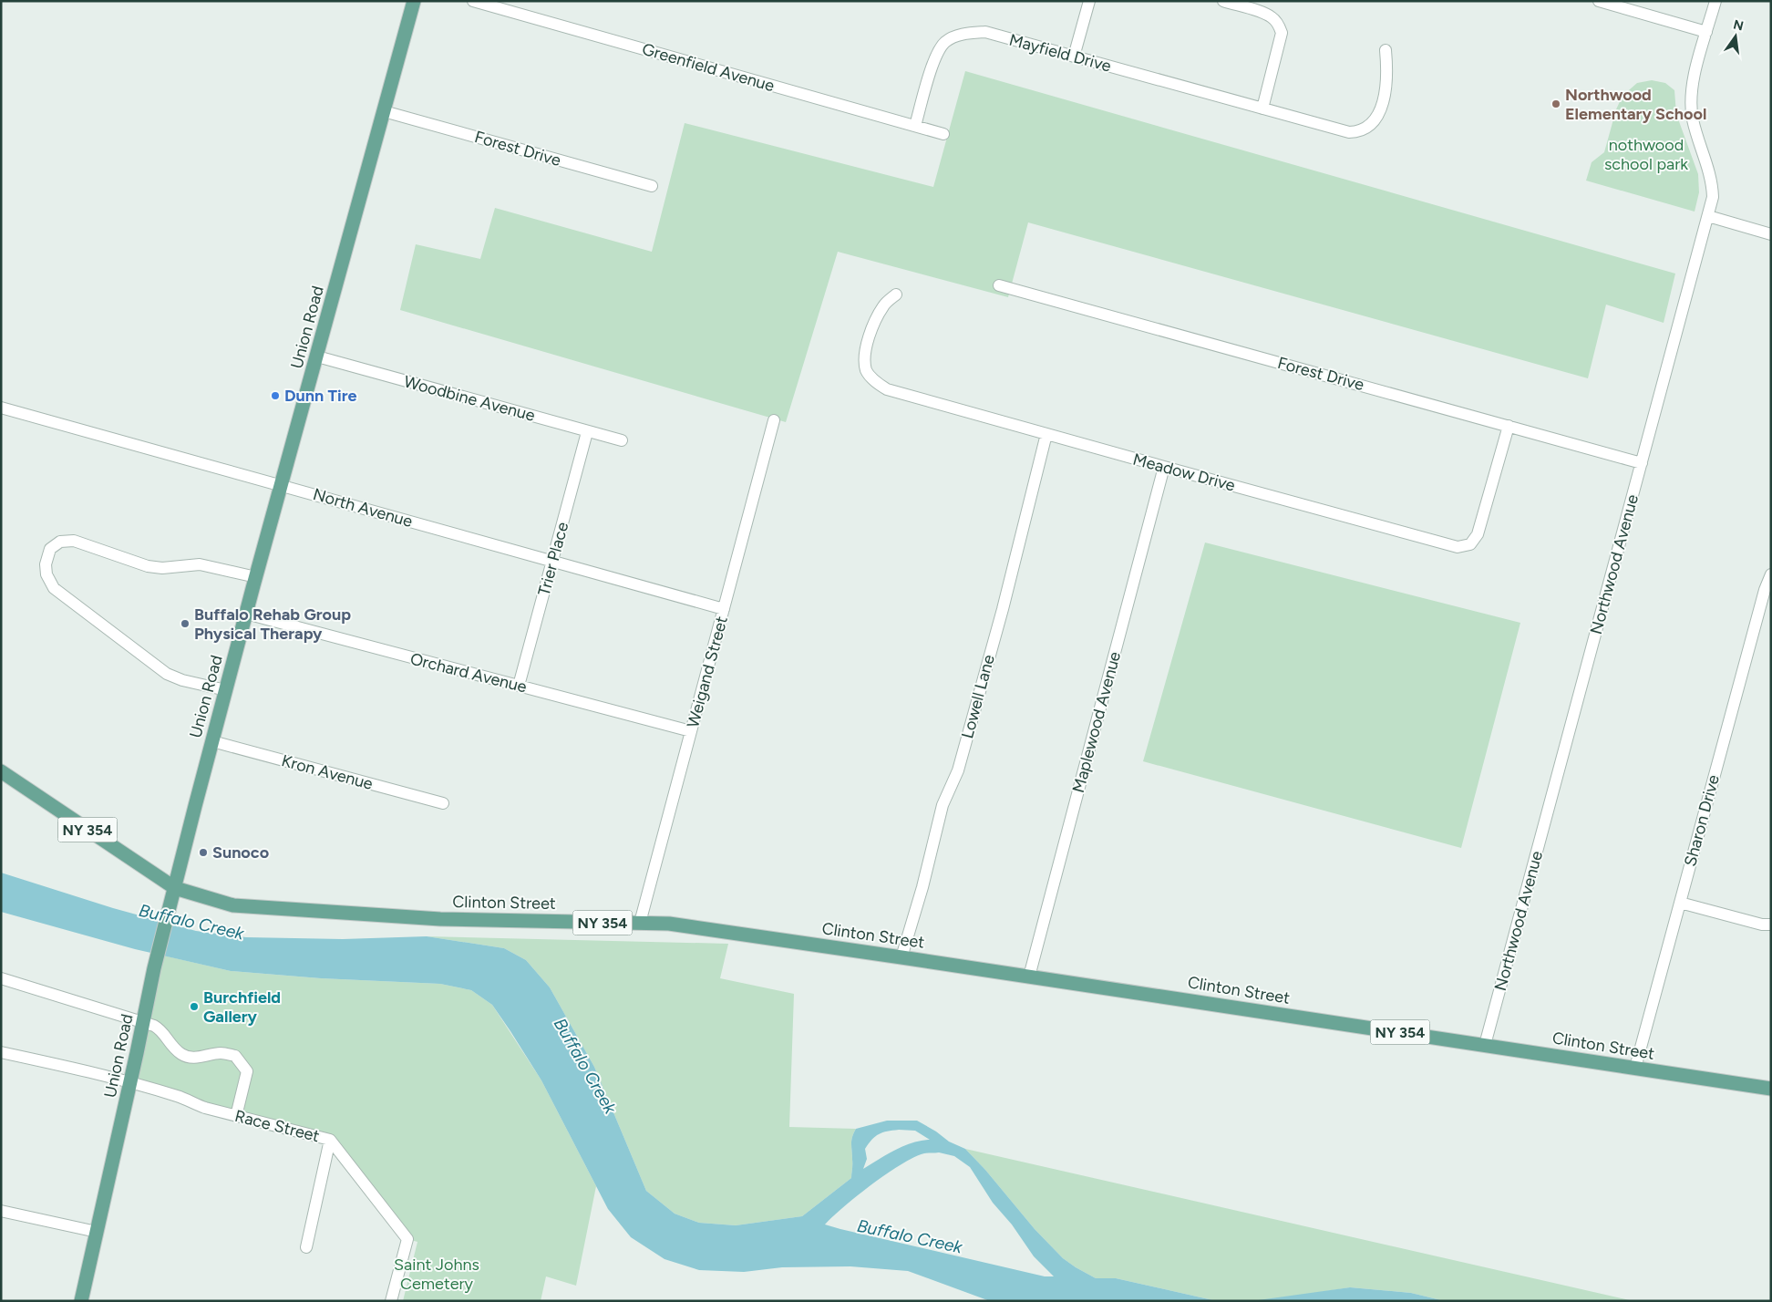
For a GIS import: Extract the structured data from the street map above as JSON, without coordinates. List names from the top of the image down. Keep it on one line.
{"streets":{"main road":["Union Road","NY 354","Clinton Street"],"street":["Mayfield Drive","Greenfield Avenue","Forest Drive","Woodbine Avenue","Meadow Drive","North Avenue","Trier Place","Northwood Avenue","Weigand Street","Orchard Avenue","Lowell Lane","Maplewood Avenue","Kron Avenue","Sharon Drive","Race Street"]},"crossings":[["Mayfield Drive","Greenfield Avenue"],["Forest Drive","Union Road"],["Forest Drive","Meadow Drive"],["Forest Drive","Northwood Avenue"],["Union Road","Woodbine Avenue"],["Union Road","North Avenue"],["Union Road","Orchard Avenue"],["Union Road","Kron Avenue"],["Union Road","Clinton Street"],["Union Road","Race Street"],["Woodbine Avenue","Trier Place"],["Meadow Drive","Lowell Lane"],["Meadow Drive","Maplewood Avenue"],["North Avenue","Trier Place"],["North Avenue","Weigand Street"],["Trier Place","Orchard Avenue"],["Northwood Avenue","Clinton Street"],["Weigand Street","Orchard Avenue"],["Weigand Street","Clinton Street"],["Lowell Lane","Clinton Street"],["Maplewood Avenue","Clinton Street"],["Sharon Drive","Clinton Street"]],"water":["Buffalo Creek"],"parks":["nothwood school park","Saint Johns Cemetery"],"places":["Northwood Elementary School","Dunn Tire","Buffalo Rehab Group Physical Therapy","Sunoco","Burchfield Gallery"],"north":"top"}
